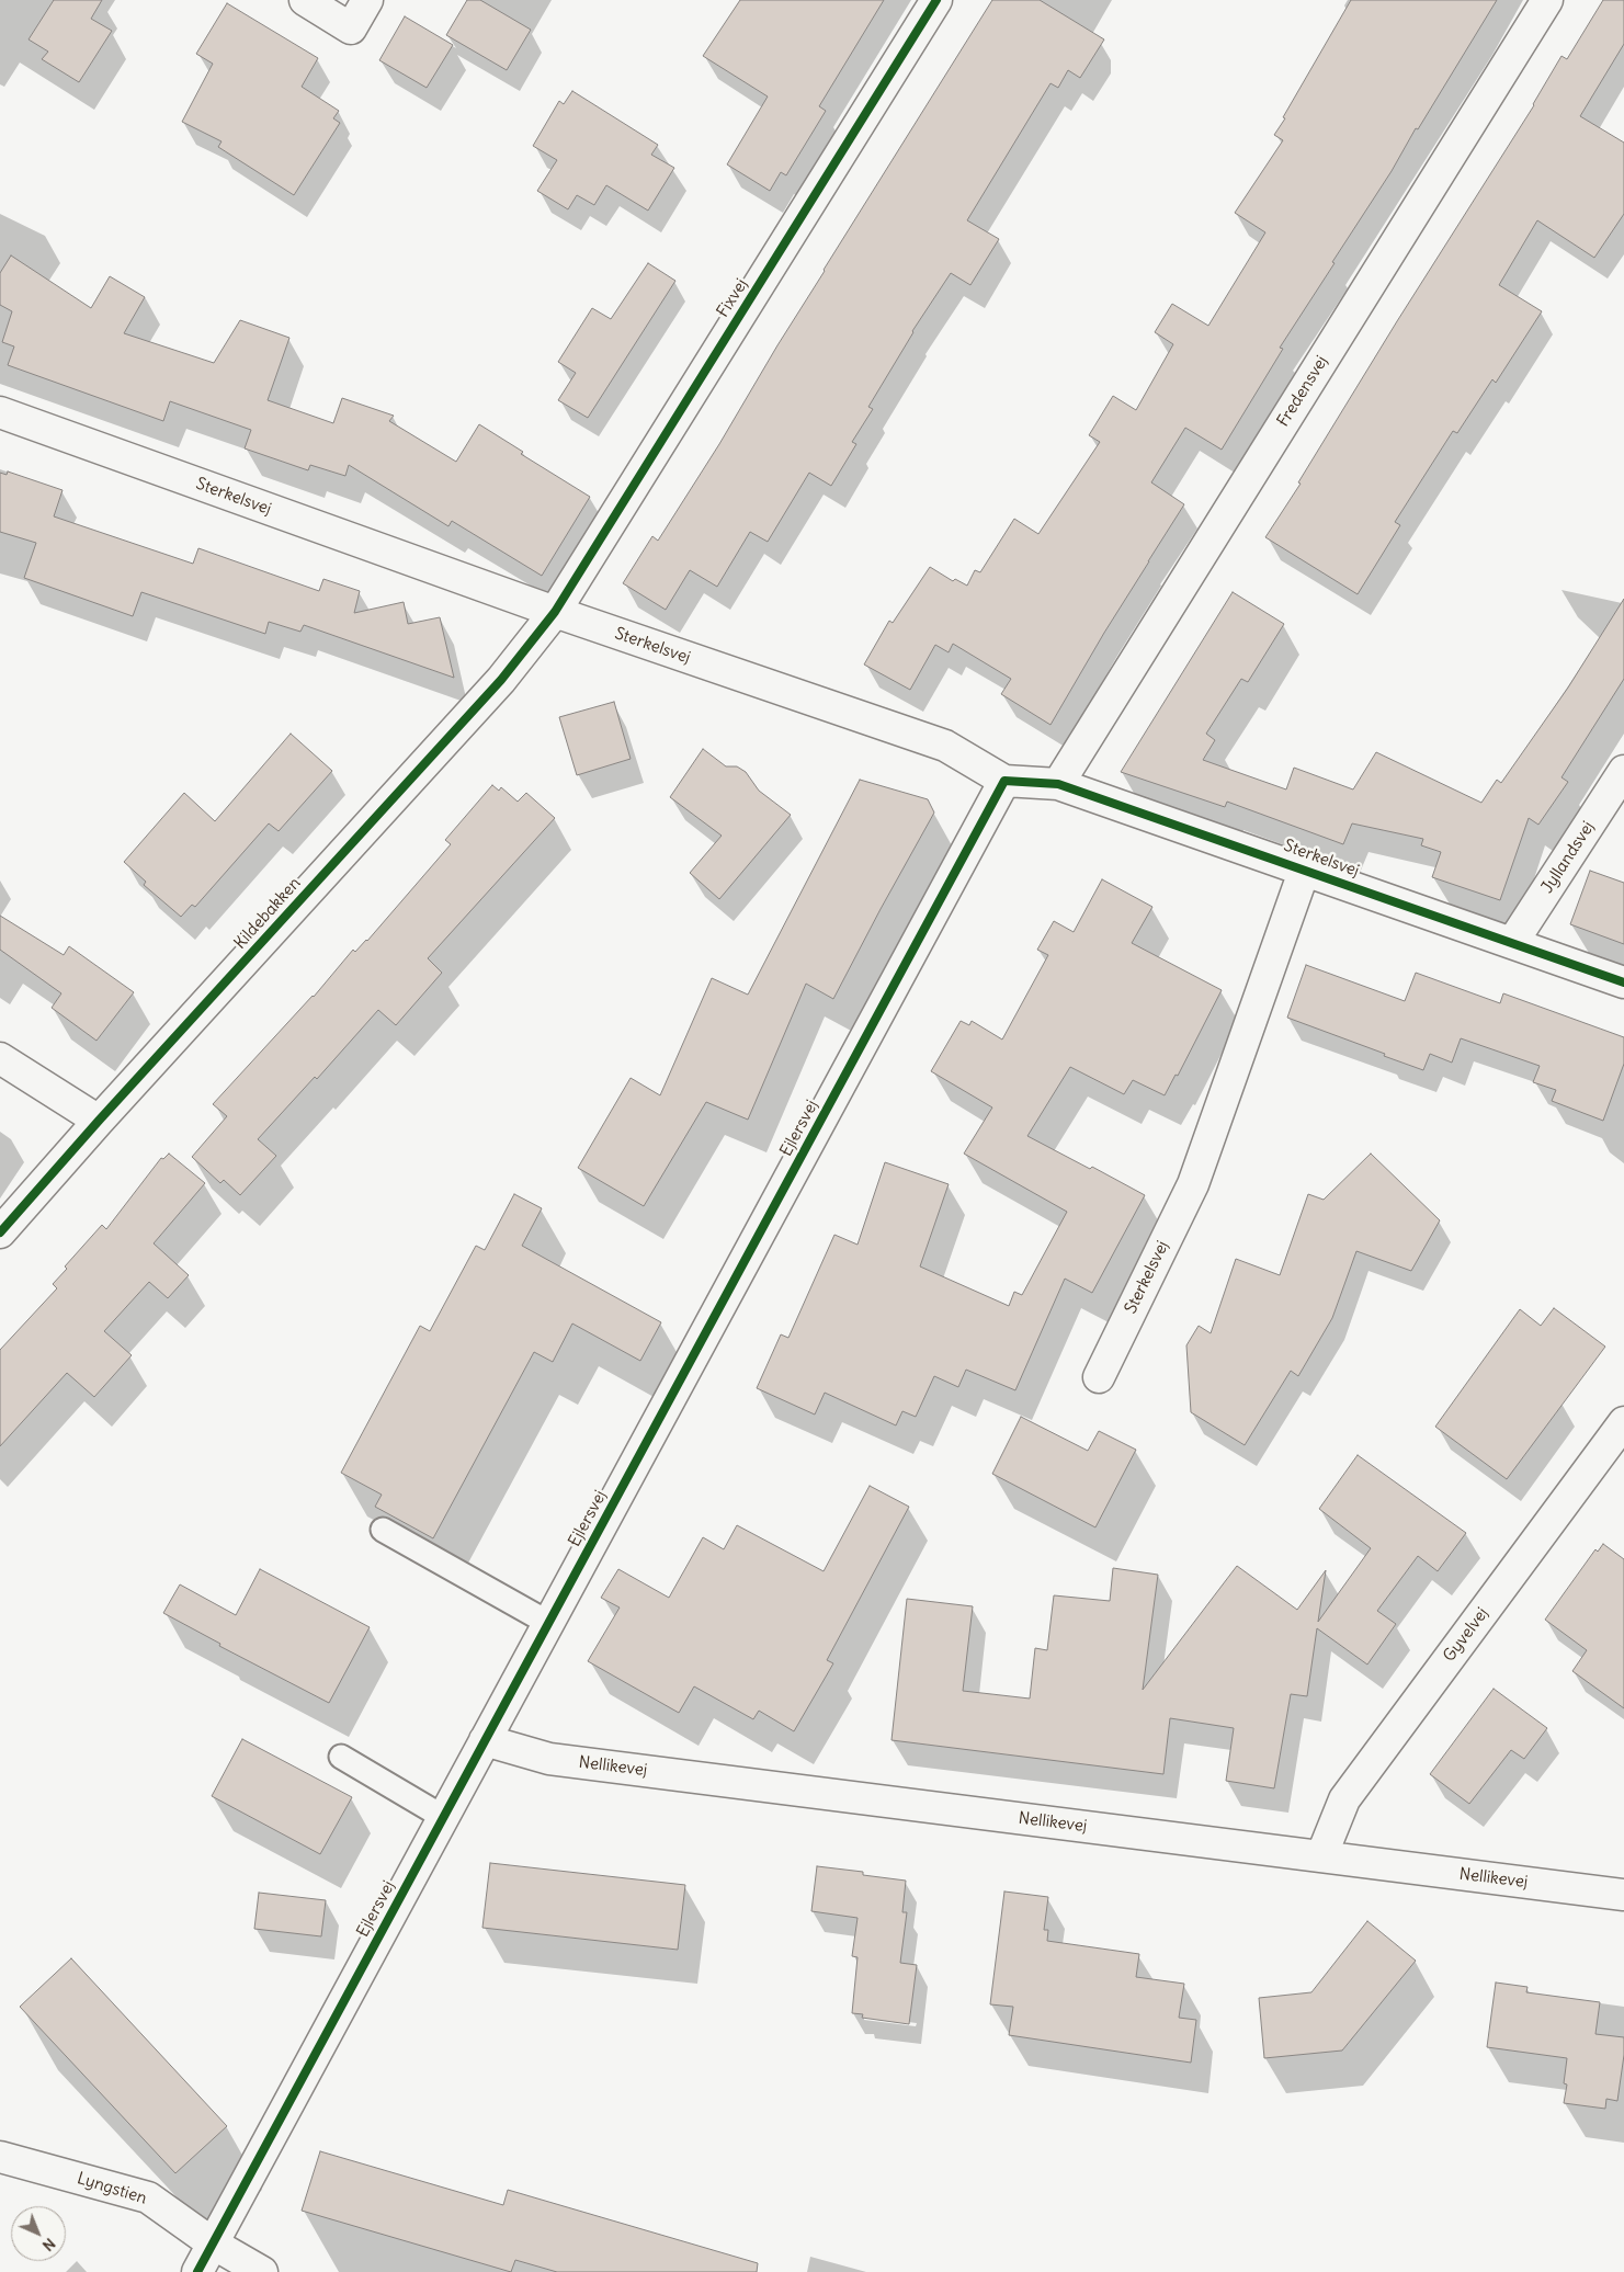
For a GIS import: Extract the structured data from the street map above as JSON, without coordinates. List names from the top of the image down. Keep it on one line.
{"streets":{"street":["Fixvej","Fredensvej","Sterkelsvej","Jyllandsvej","Kildebakken","Ejlersvej","Gyvelvej","Nellikevej","Lyngstien"]},"crossings":[["Fixvej","Sterkelsvej"],["Fixvej","Kildebakken"],["Fredensvej","Sterkelsvej"],["Sterkelsvej","Jyllandsvej"],["Sterkelsvej","Kildebakken"],["Sterkelsvej","Ejlersvej"],["Ejlersvej","Nellikevej"],["Ejlersvej","Lyngstien"],["Gyvelvej","Nellikevej"]],"north":"bottom right"}
